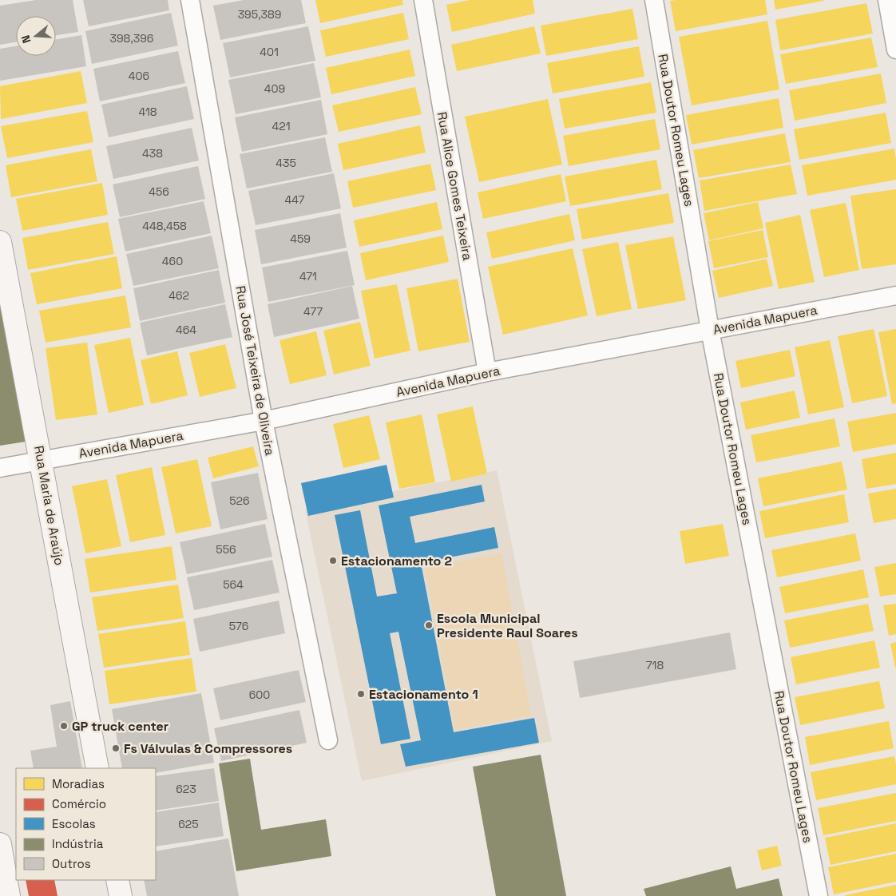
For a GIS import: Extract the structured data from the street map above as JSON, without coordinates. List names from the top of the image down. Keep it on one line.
{"streets":{"street":["Rua Doutor Romeu Lages","Rua Alice Gomes Teixeira","Avenida Mapuera","Rua José Teixeira de Oliveira","Rua Maria de Araújo"]},"crossings":[["Rua Doutor Romeu Lages","Avenida Mapuera"],["Rua Alice Gomes Teixeira","Avenida Mapuera"],["Avenida Mapuera","Rua José Teixeira de Oliveira"],["Avenida Mapuera","Rua Maria de Araújo"]],"places":["Estacionamento 2","Escola Municipal Presidente Raul Soares","Estacionamento 1","GP truck center","Fs Válvulas & Compressores"],"house_numbers":["395,389","398,396","401","406","409","418","421","438","435","456","447","448,458","459","460","471","462","477","464","526","556","564","576","718","600","623","625"],"legend":["Moradias","Comércio","Escolas","Indústria","Outros"],"north":"left"}
